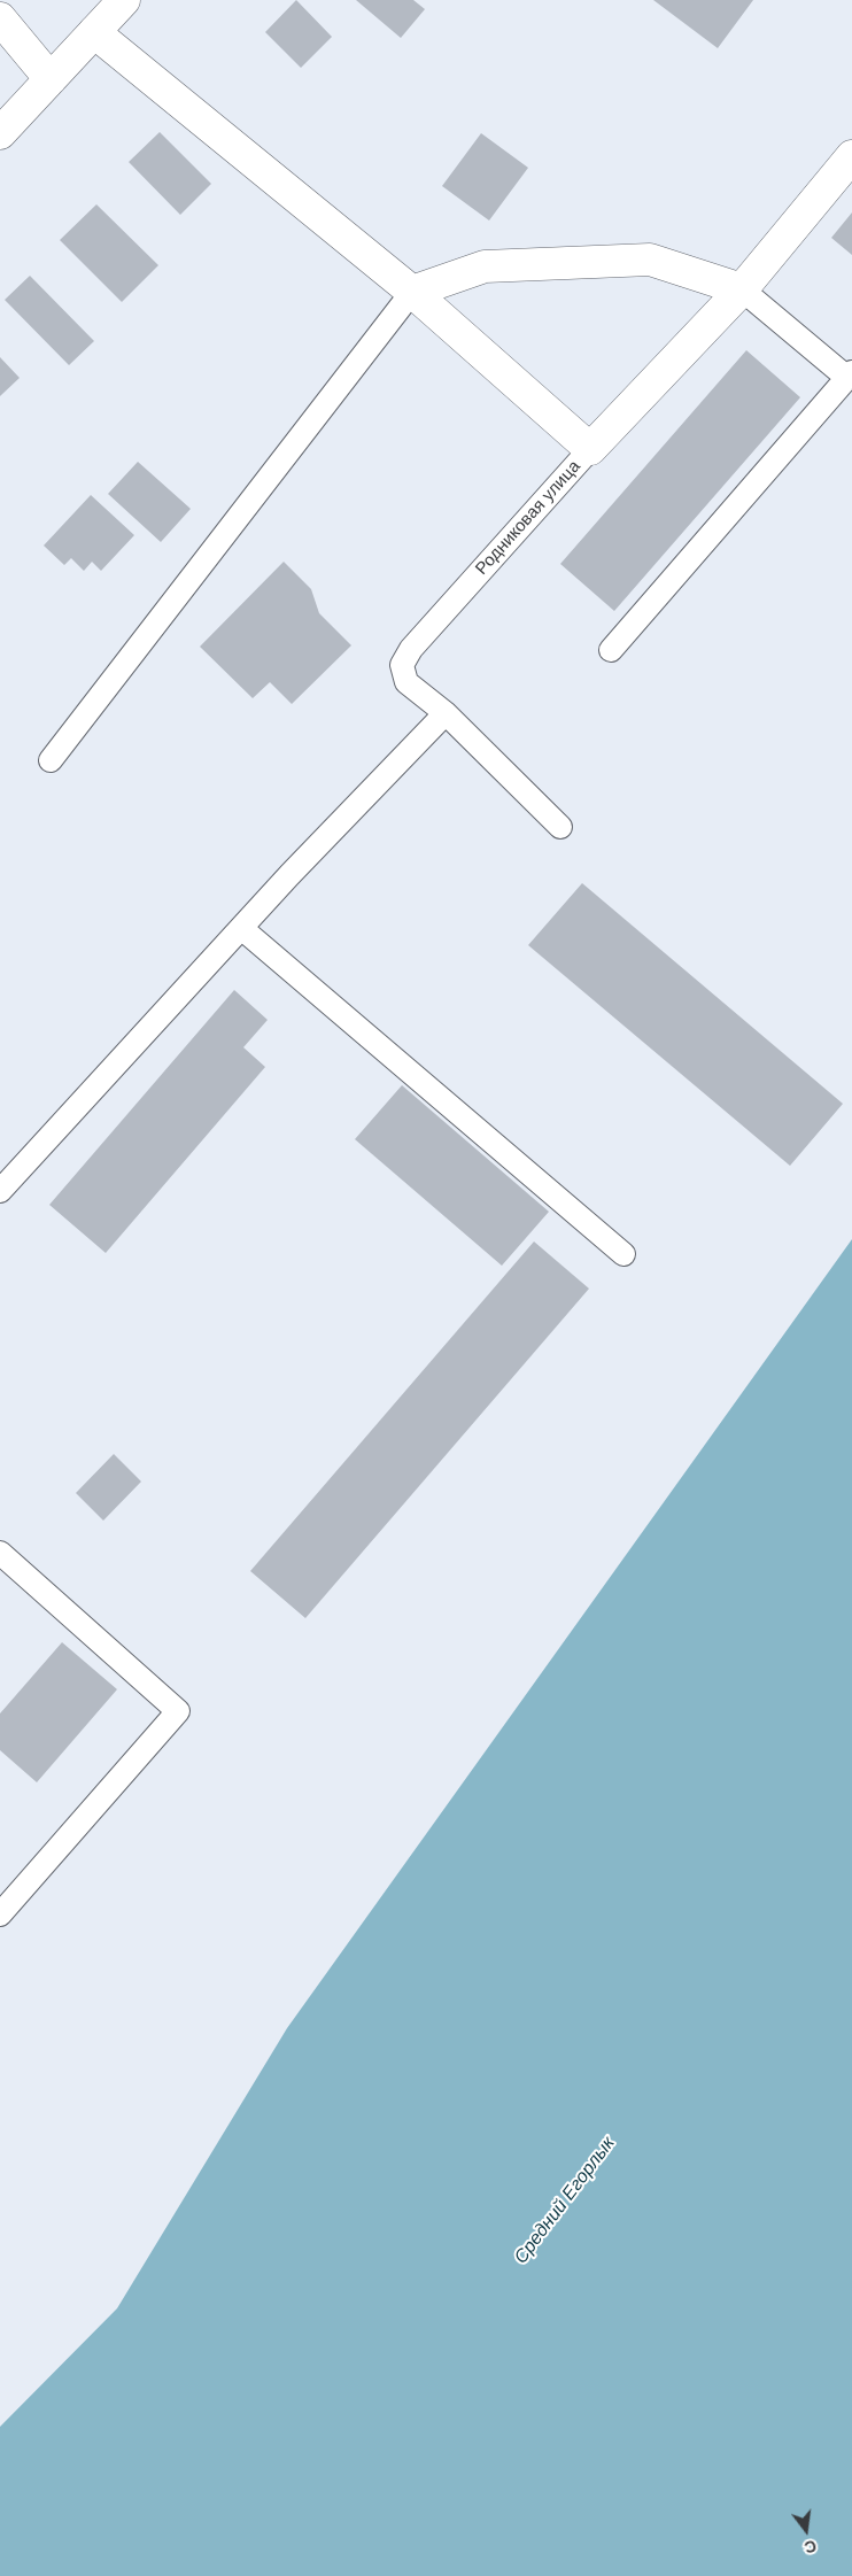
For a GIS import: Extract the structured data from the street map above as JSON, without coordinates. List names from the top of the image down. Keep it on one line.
{"streets":{"street":["Родниковая улица"]},"water":["Средний Егорлык"],"north":"bottom"}
